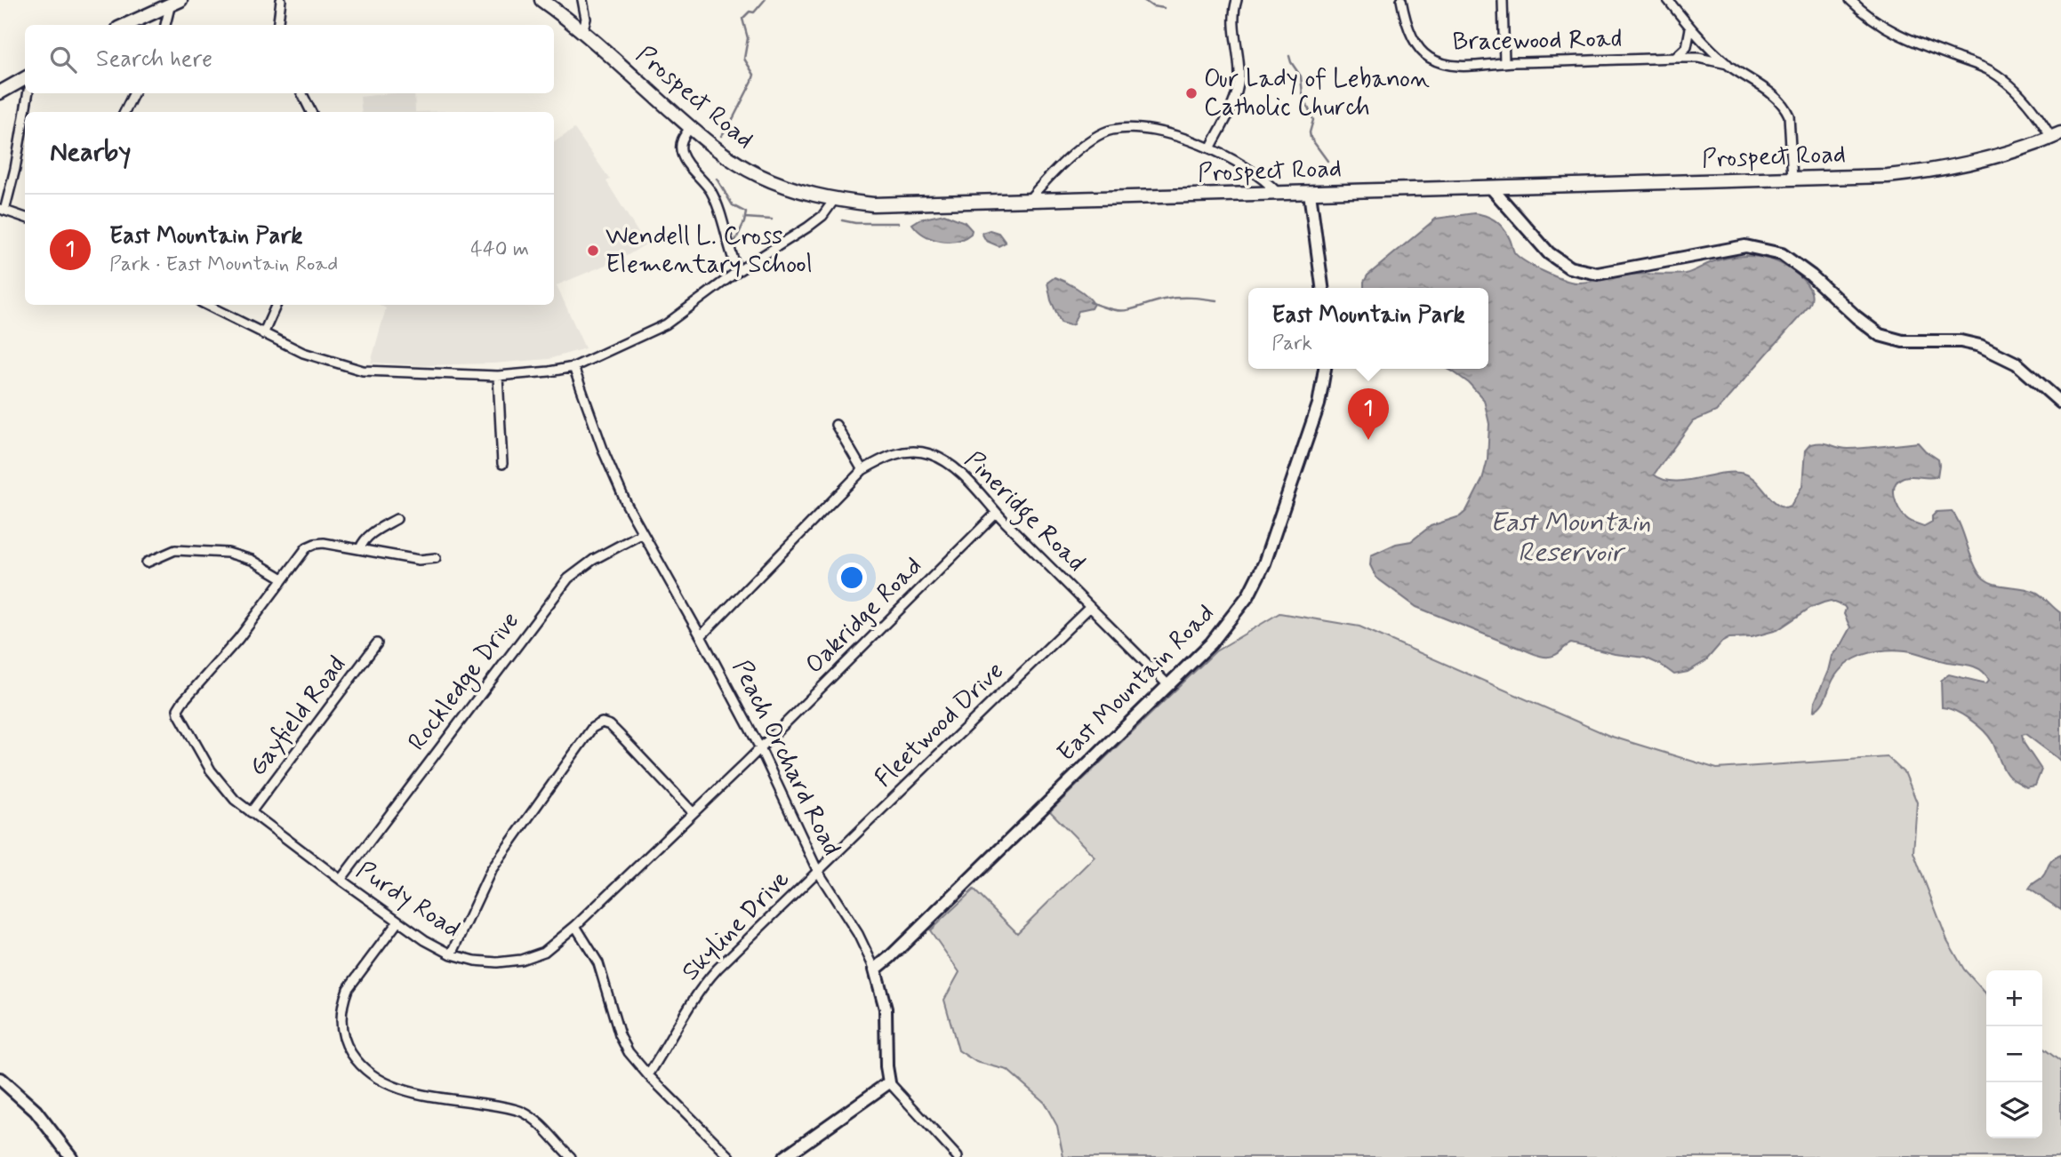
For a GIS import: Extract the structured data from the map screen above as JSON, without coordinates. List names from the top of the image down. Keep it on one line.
{"streets":{"main road":["Prospect Road"],"street":["Bracewood Road","Pineridge Road","Oakridge Road","Rockledge Drive","East Mountain Road","Gayfield Road","Fleetwood Drive","Peach Orchard Road","Purdy Road","Skyline Drive"]},"crossings":[["Pineridge Road","Oakridge Road"],["Pineridge Road","East Mountain Road"],["Pineridge Road","Fleetwood Drive"],["Pineridge Road","Peach Orchard Road"],["Oakridge Road","Peach Orchard Road"],["Oakridge Road","Purdy Road"],["Rockledge Drive","Peach Orchard Road"],["Rockledge Drive","Purdy Road"],["East Mountain Road","Peach Orchard Road"],["Gayfield Road","Purdy Road"],["Fleetwood Drive","Peach Orchard Road"],["Fleetwood Drive","Skyline Drive"],["Peach Orchard Road","Purdy Road"],["Peach Orchard Road","Skyline Drive"]],"water":["East Mountain Reservoir"],"places":["Our Lady of Lebanon Catholic Church","Wendell L. Cross Elementary School"],"page":{"search":"Search here","heading":"Nearby","list":[{"mark":"1","name":"East Mountain Park","note":"Park · East Mountain Road","value":"440 m"}],"popup":["East Mountain Park","Park"],"pins":"1","map_buttons":["+","−"]}}
